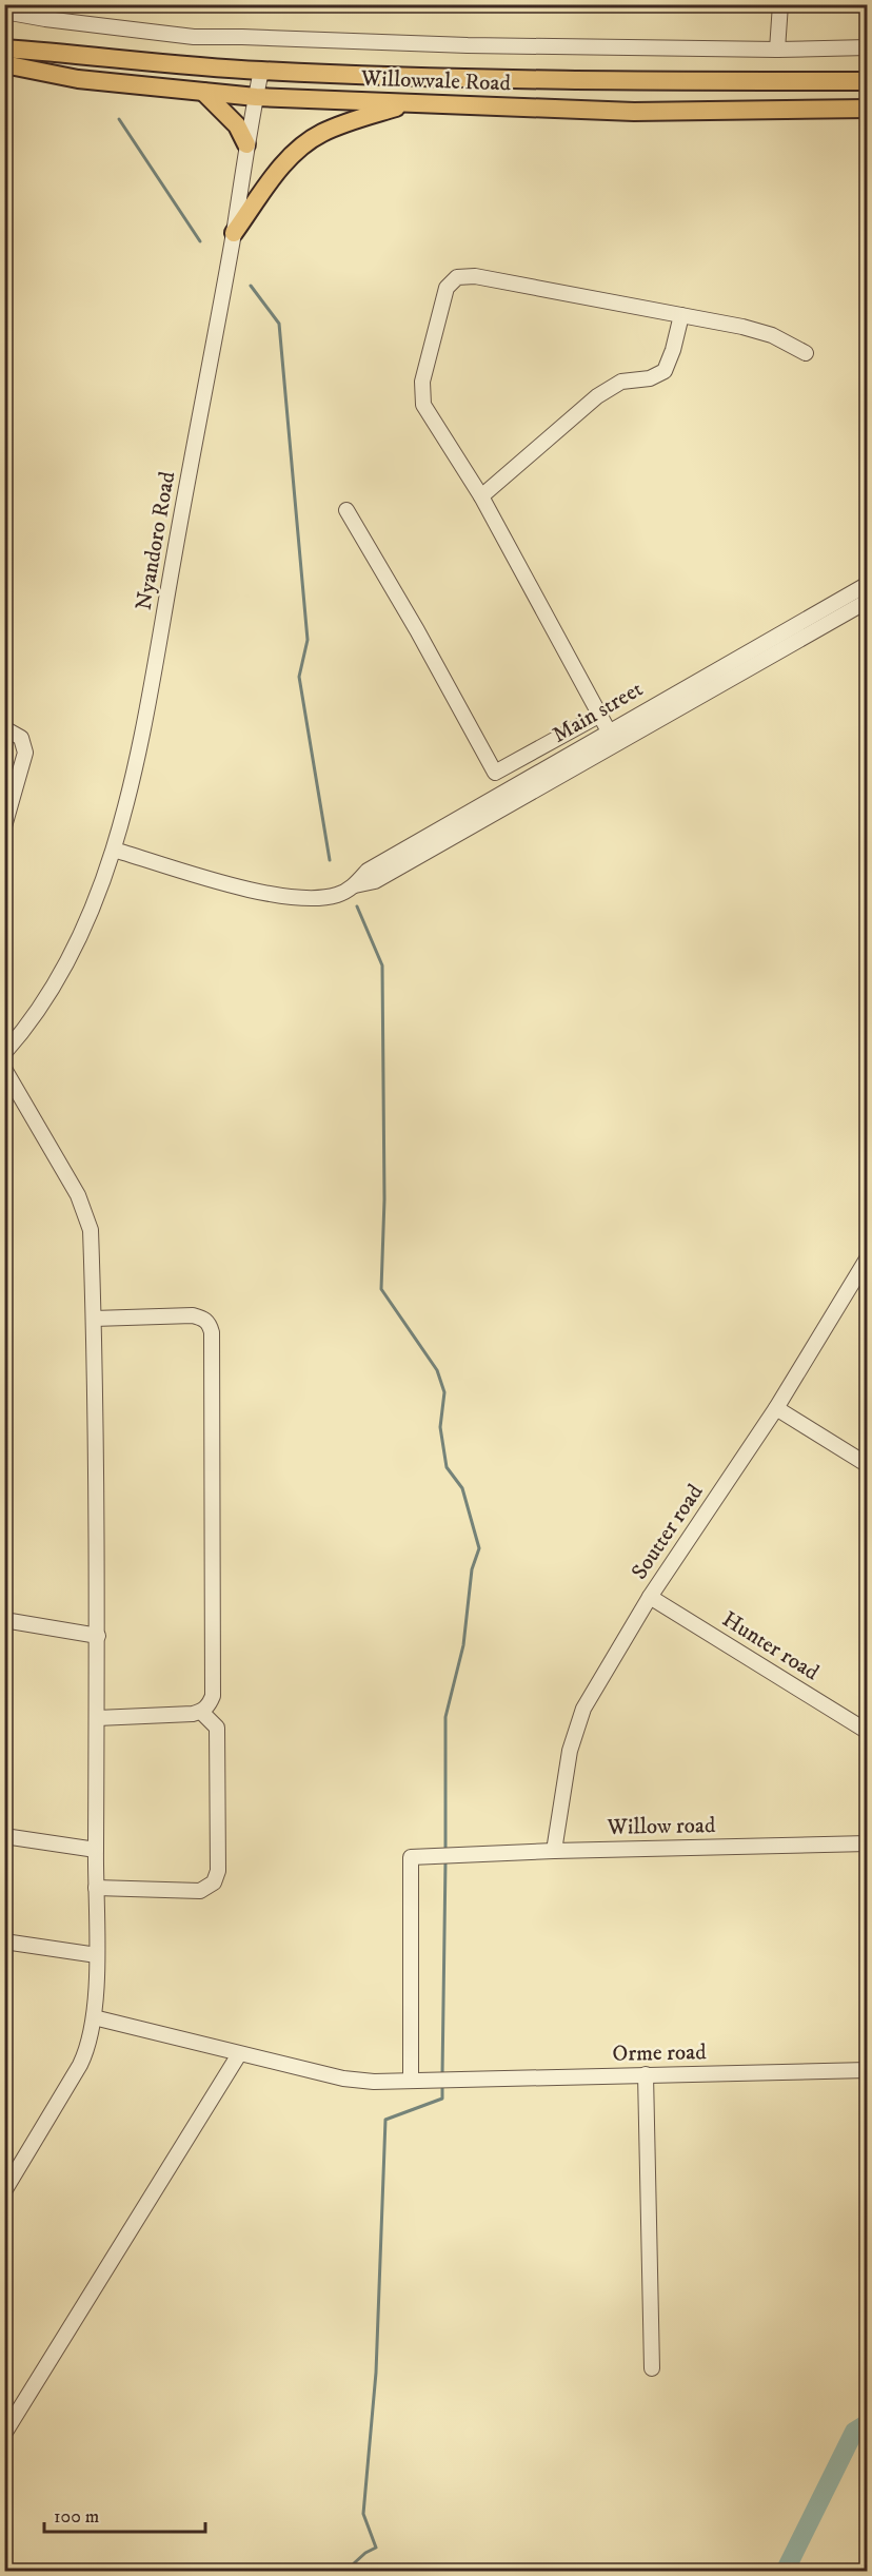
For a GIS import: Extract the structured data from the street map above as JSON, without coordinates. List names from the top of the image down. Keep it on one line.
{"streets":{"main road":["Willowvale Road"],"street":["Nyandoro Road","Main street","Soutter road","Hunter road","Willow road","Orme road"]},"crossings":[["Willowvale Road","Nyandoro Road"],["Nyandoro Road","Main street"],["Soutter road","Hunter road"],["Soutter road","Willow road"],["Willow road","Orme road"]],"scale_bar":"100 m"}
